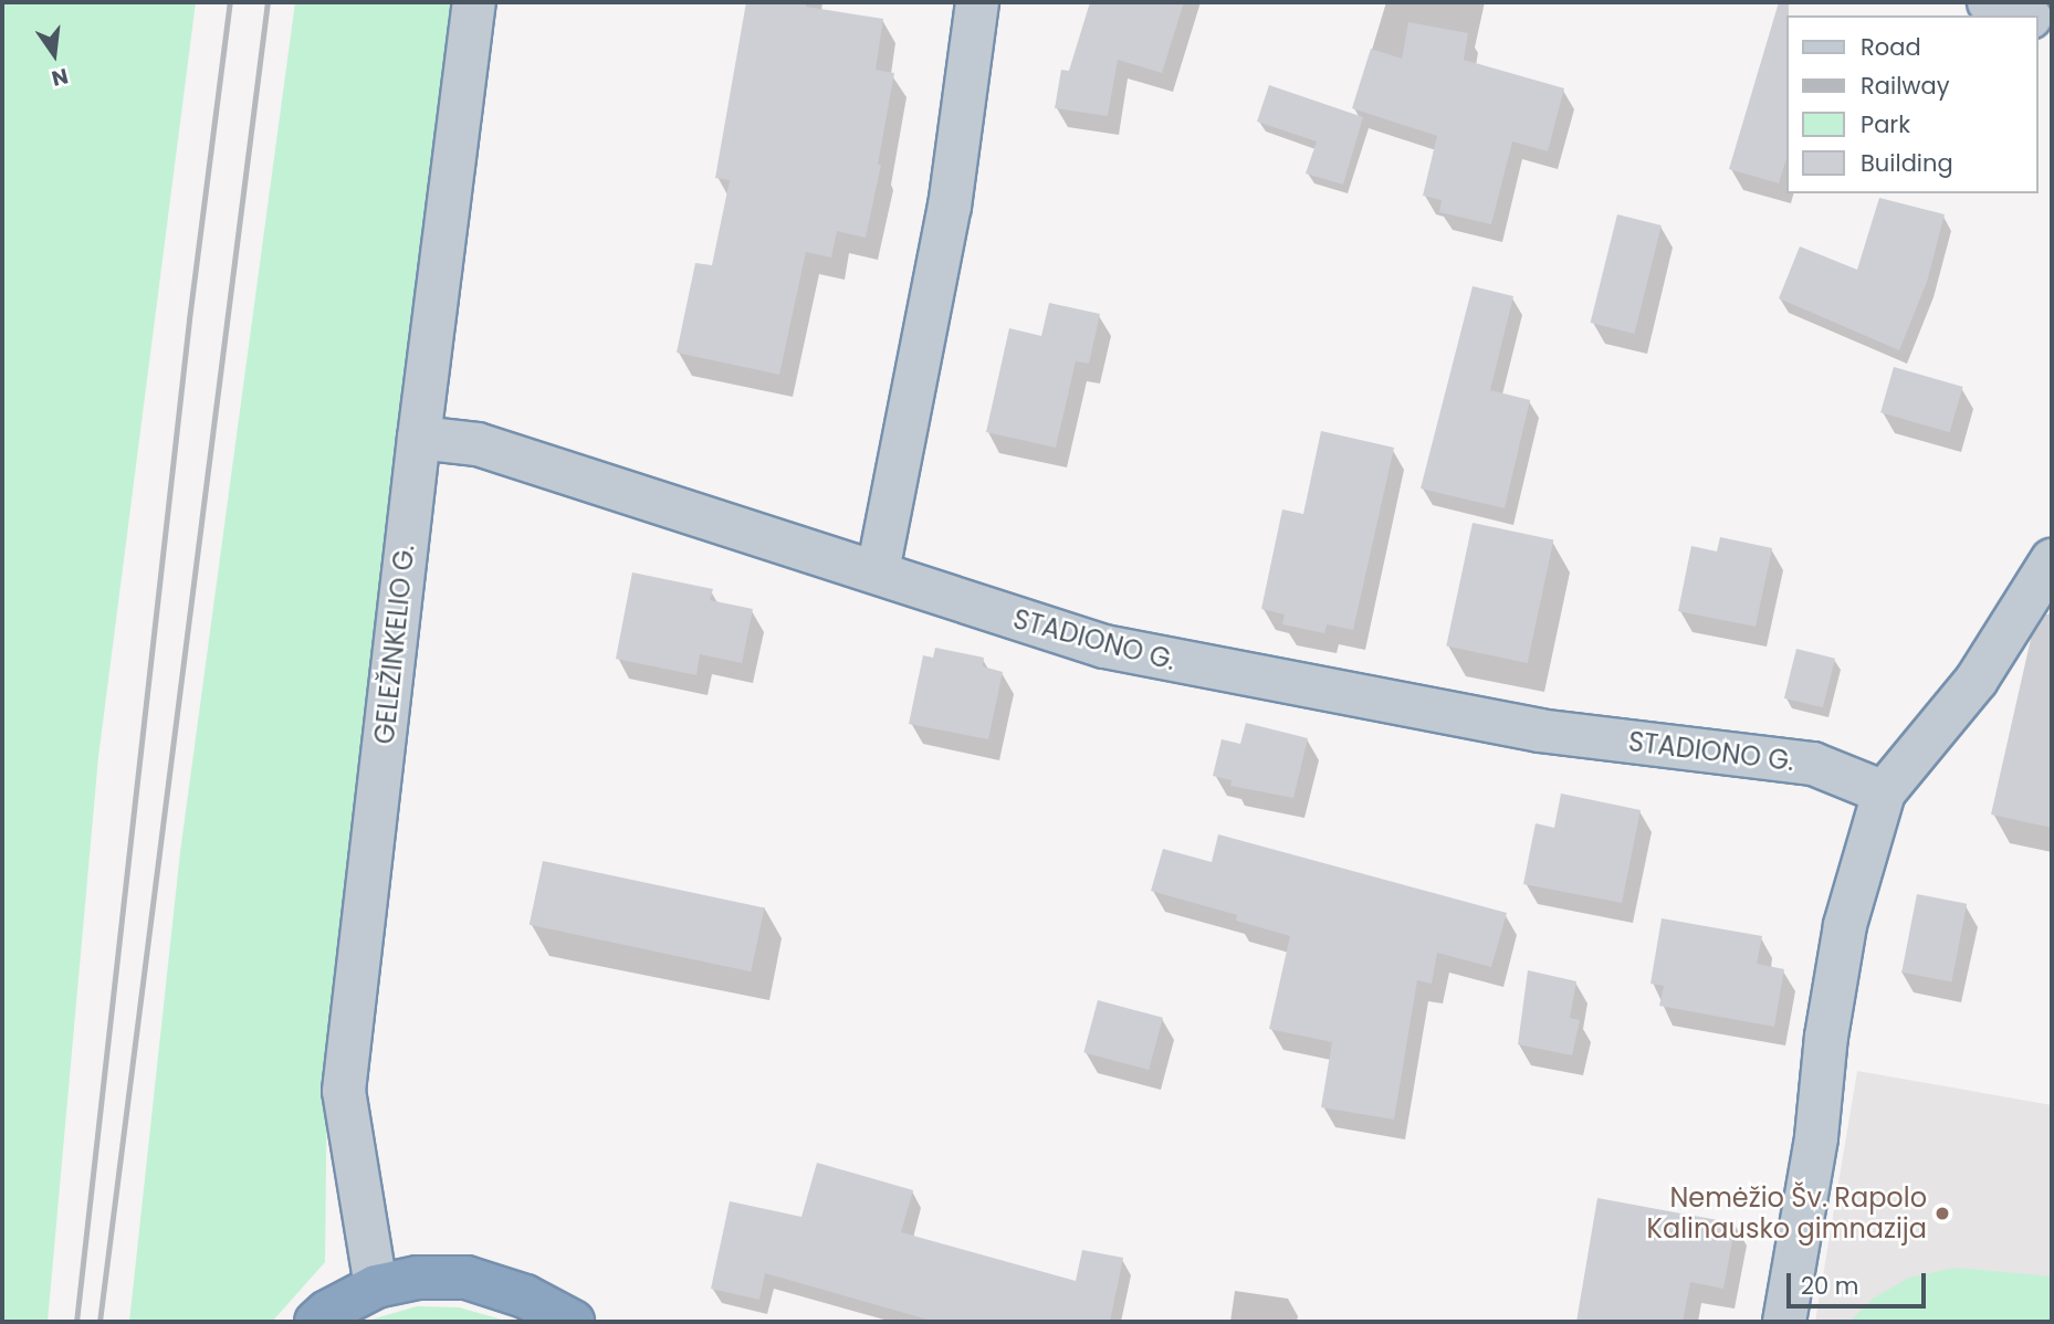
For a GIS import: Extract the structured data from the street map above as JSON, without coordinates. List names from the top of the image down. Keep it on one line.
{"streets":{"street":["STADIONO G.","GELEŽINKELIO G."]},"crossings":[["STADIONO G.","GELEŽINKELIO G."]],"places":["Nemėžio Šv. Rapolo Kalinausko gimnazija"],"legend":["Road","Railway","Park","Building"],"scale_bar":"20 m","north":"bottom"}
